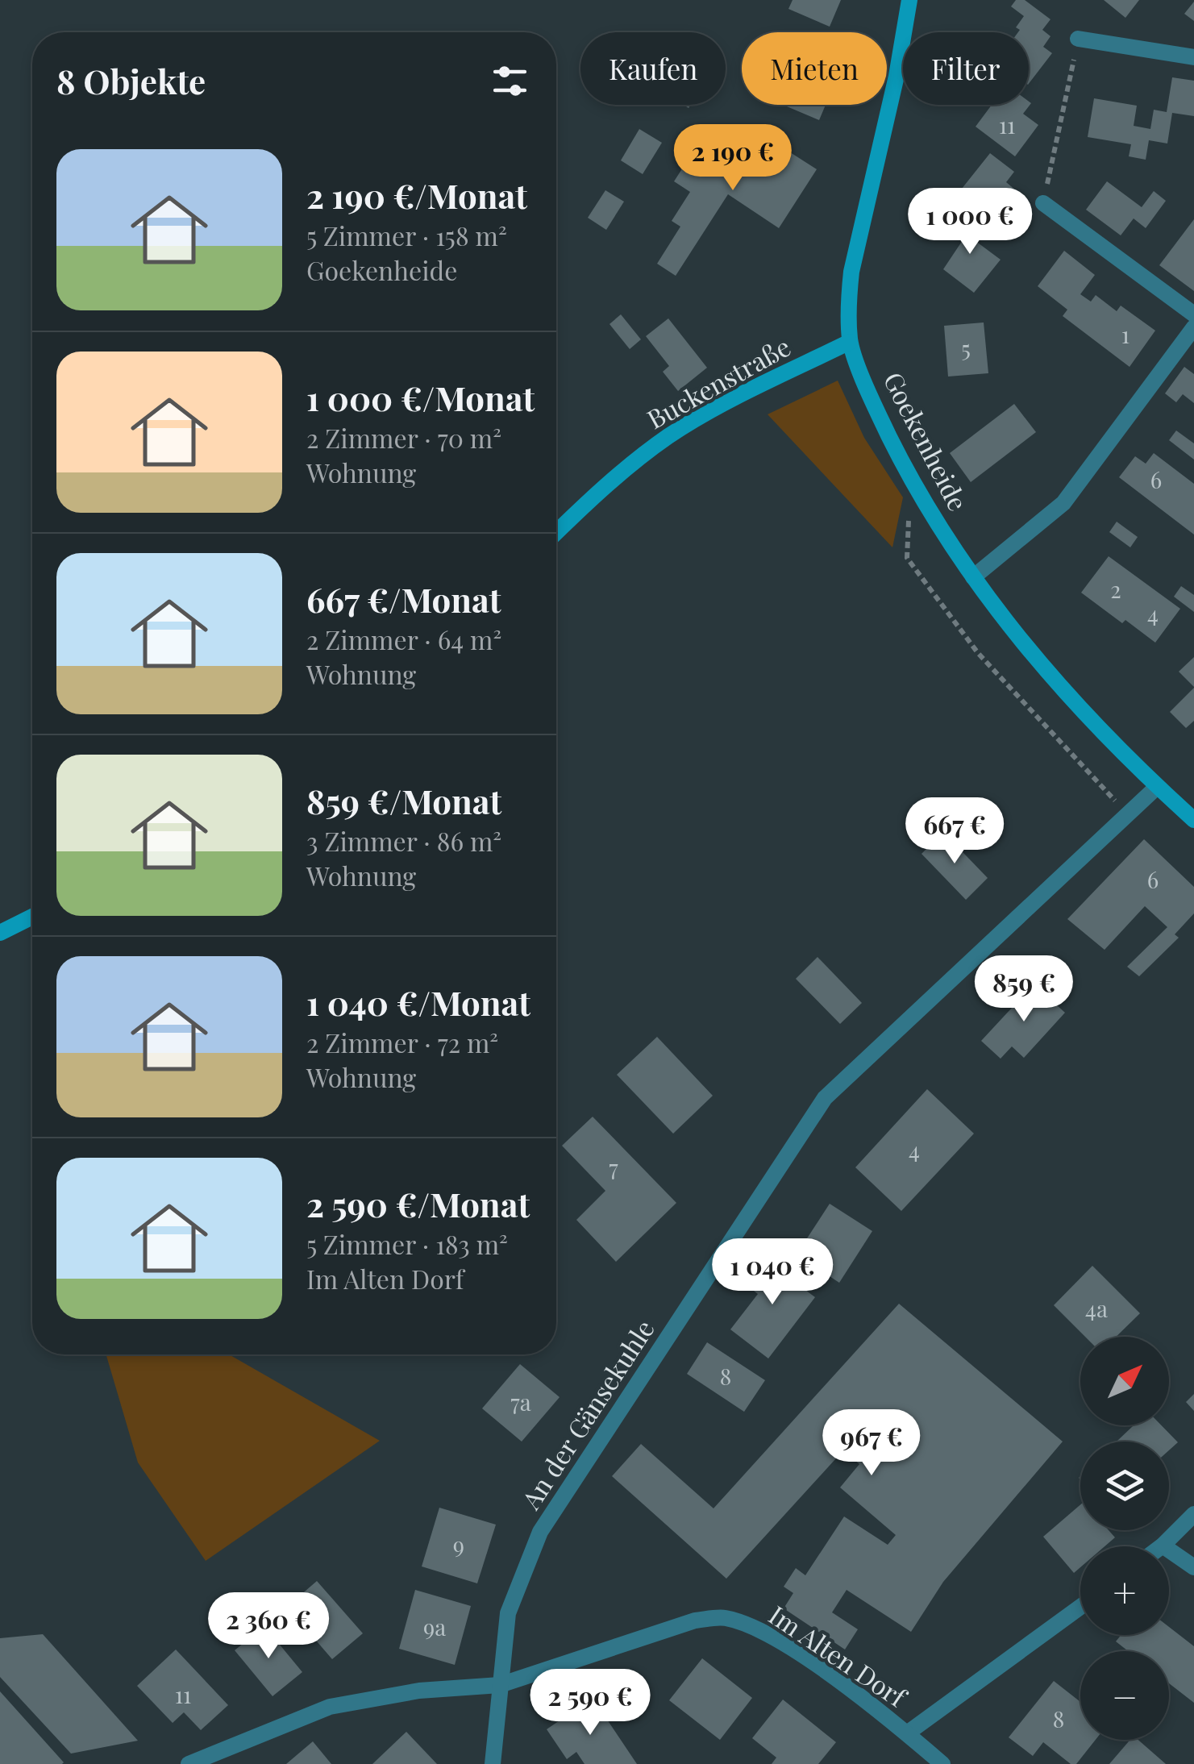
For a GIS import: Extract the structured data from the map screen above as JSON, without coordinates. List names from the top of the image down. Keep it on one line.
{"streets":{"street":["Buckenstraße","Goekenheide","An der Gänsekuhle","Im Alten Dorf"]},"crossings":[["Buckenstraße","Goekenheide"],["Goekenheide","An der Gänsekuhle"],["An der Gänsekuhle","Im Alten Dorf"]],"house_numbers":["11","1","5","6","2","4","6","4","7","4a","8","7a","9","9a","11","8"],"north":"top right","page":{"chip":["Kaufen","Mieten","Filter"],"heading":"8 Objekte","price":["2 190 €","1 000 €","667 €","859 €","1 040 €","967 €","2 360 €","2 590 €"],"list":[{"name":"2 190 €/Monat","note":"5 Zimmer · 158 m² · Goekenheide"},{"name":"1 000 €/Monat","note":"2 Zimmer · 70 m² · Wohnung"},{"name":"667 €/Monat","note":"2 Zimmer · 64 m² · Wohnung"},{"name":"859 €/Monat","note":"3 Zimmer · 86 m² · Wohnung"},{"name":"1 040 €/Monat","note":"2 Zimmer · 72 m² · Wohnung"},{"name":"2 590 €/Monat","note":"5 Zimmer · 183 m² · Im Alten Dorf"}],"map_buttons":["+","−"]}}
